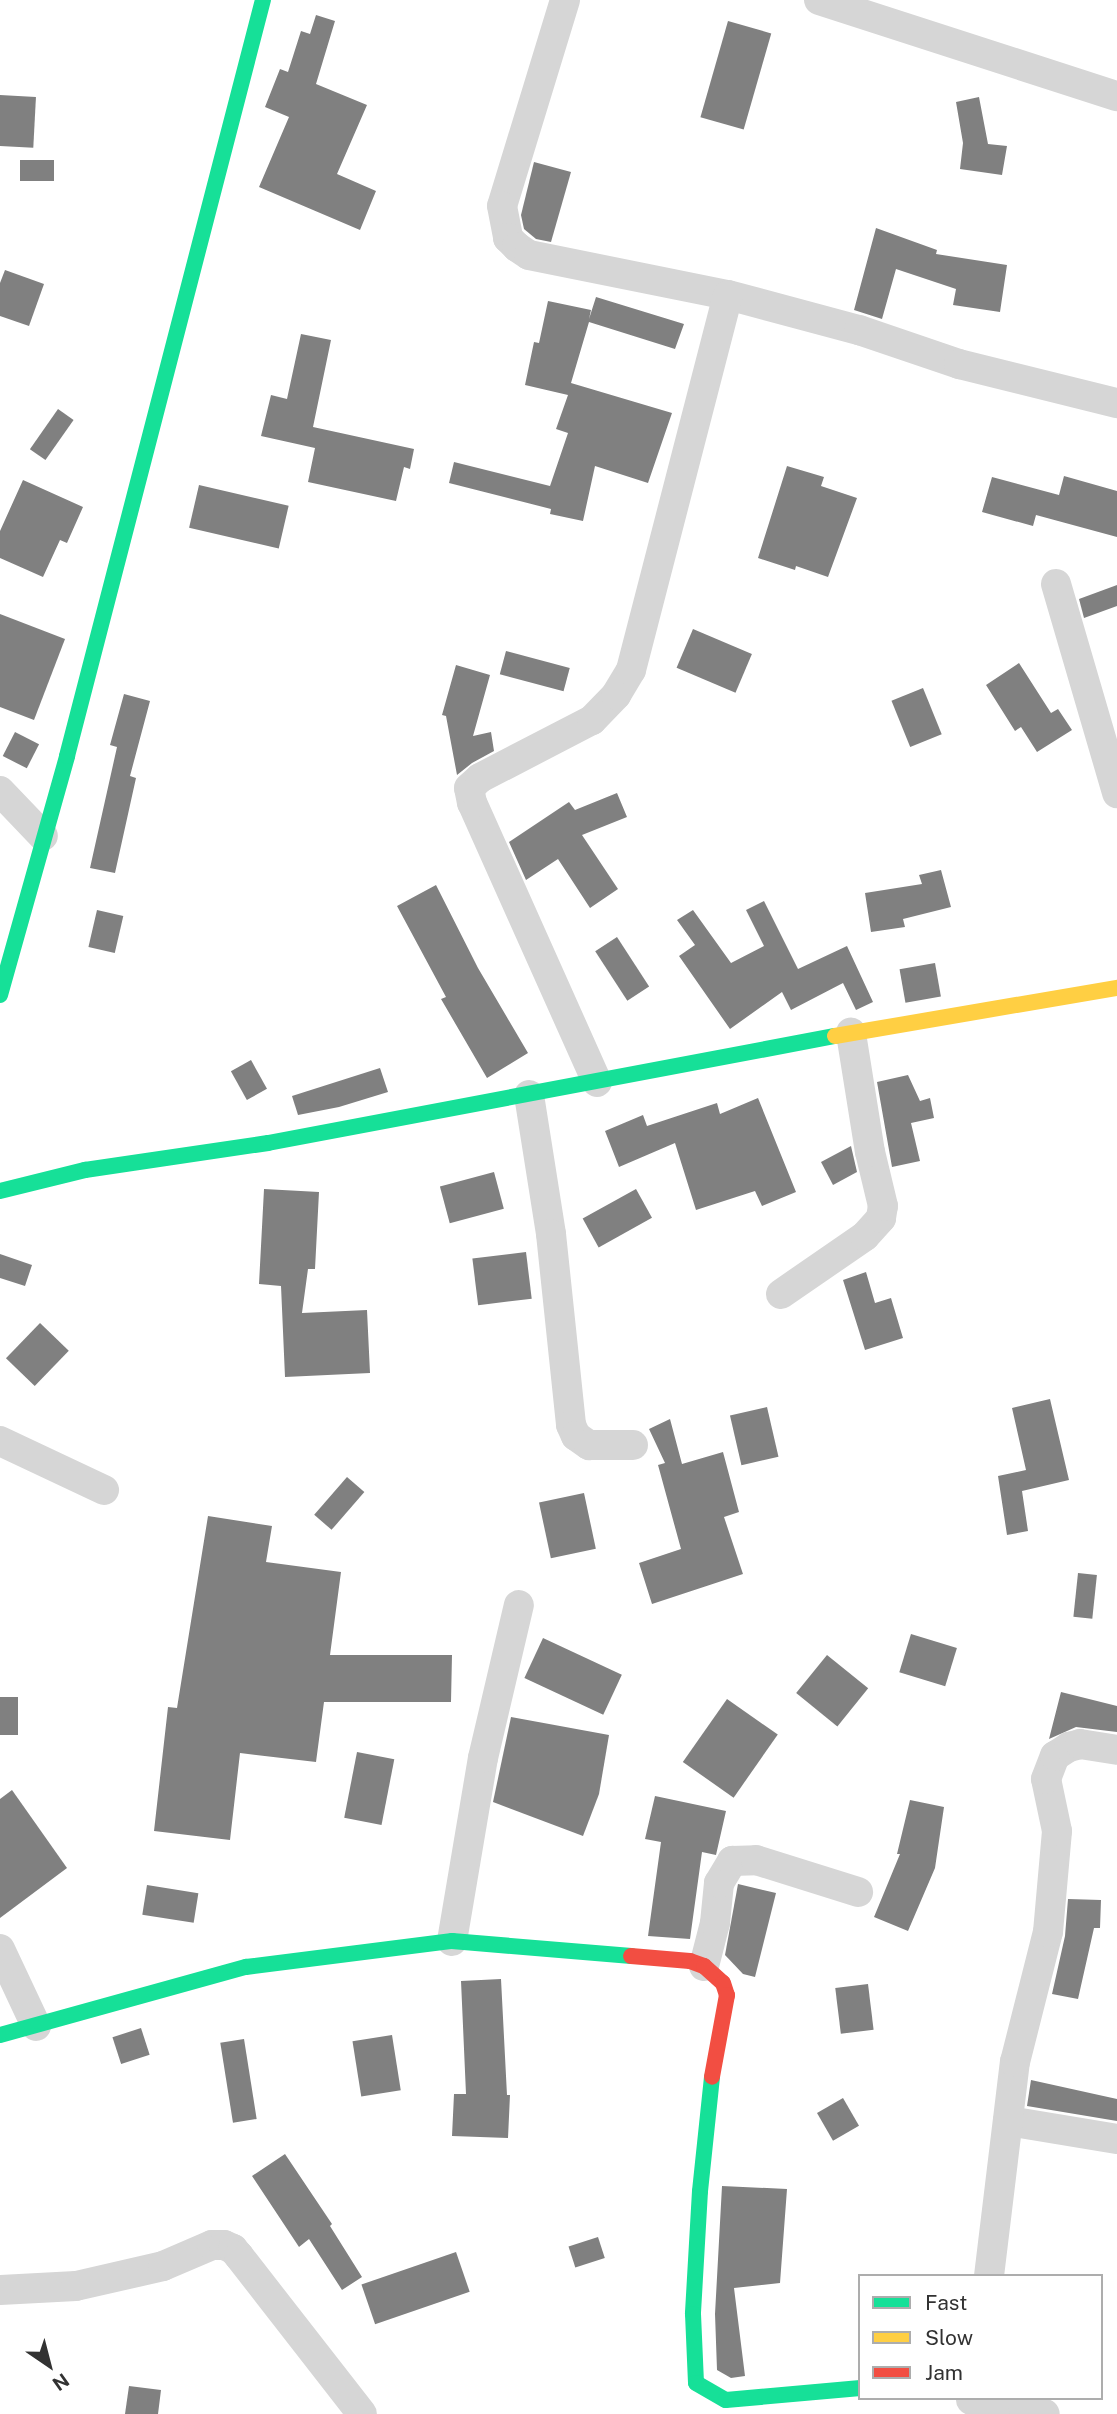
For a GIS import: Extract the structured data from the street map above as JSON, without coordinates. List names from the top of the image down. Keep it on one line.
{"legend":["Fast","Slow","Jam"],"north":"bottom right"}
